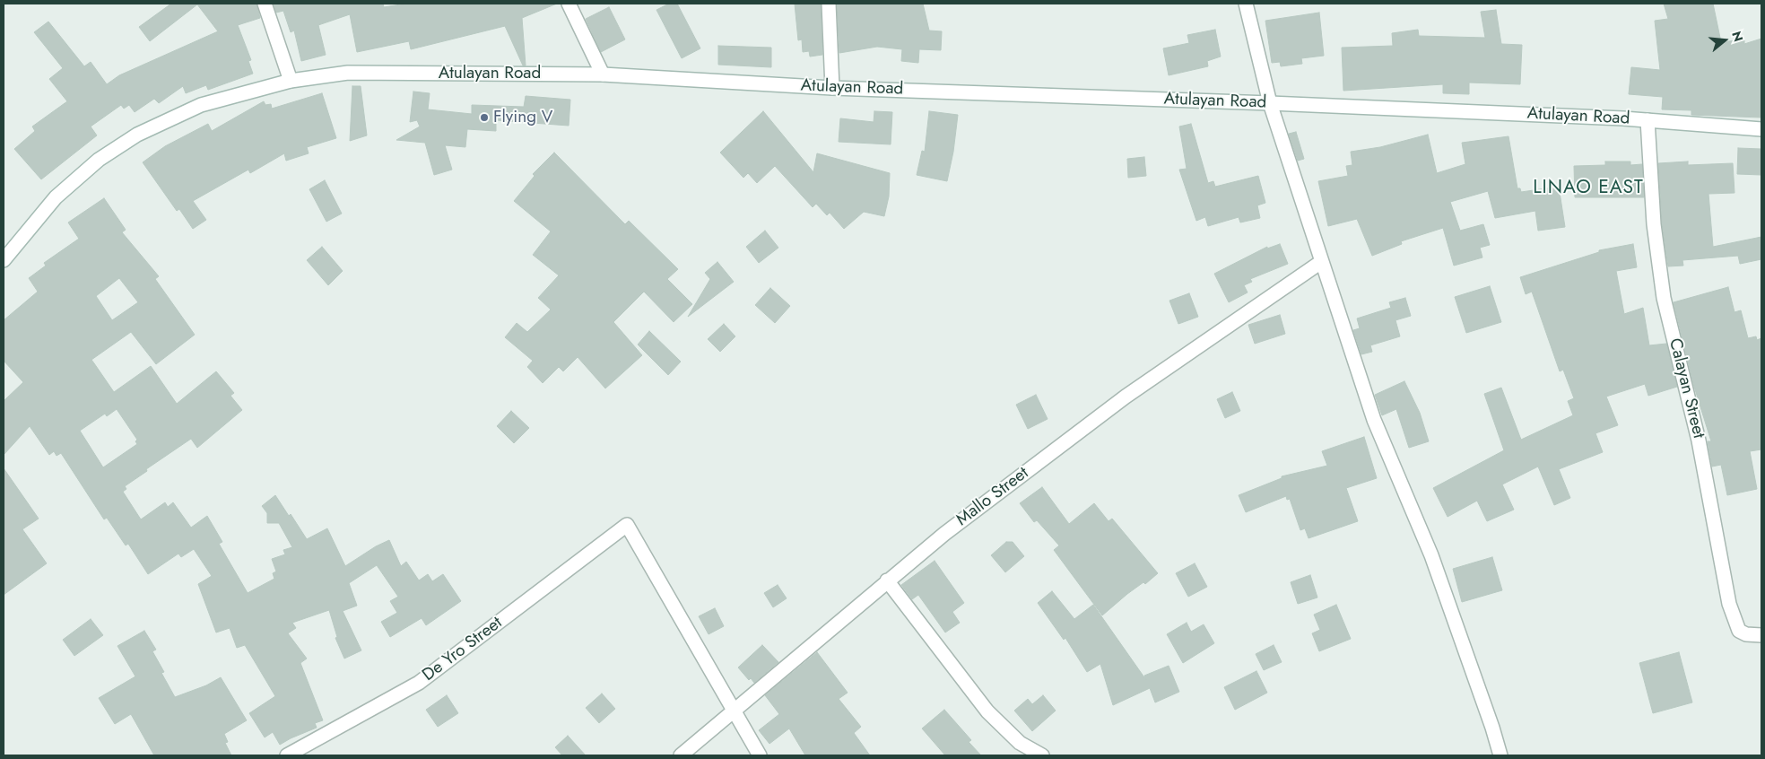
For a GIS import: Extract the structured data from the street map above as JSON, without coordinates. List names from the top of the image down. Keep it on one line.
{"streets":{"street":["Atulayan Road","Calayan Street","Mallo Street","De Yro Street"]},"crossings":[["Atulayan Road","Calayan Street"],["Mallo Street","De Yro Street"]],"districts":["LINAO EAST"],"places":["Flying V"],"north":"right"}
